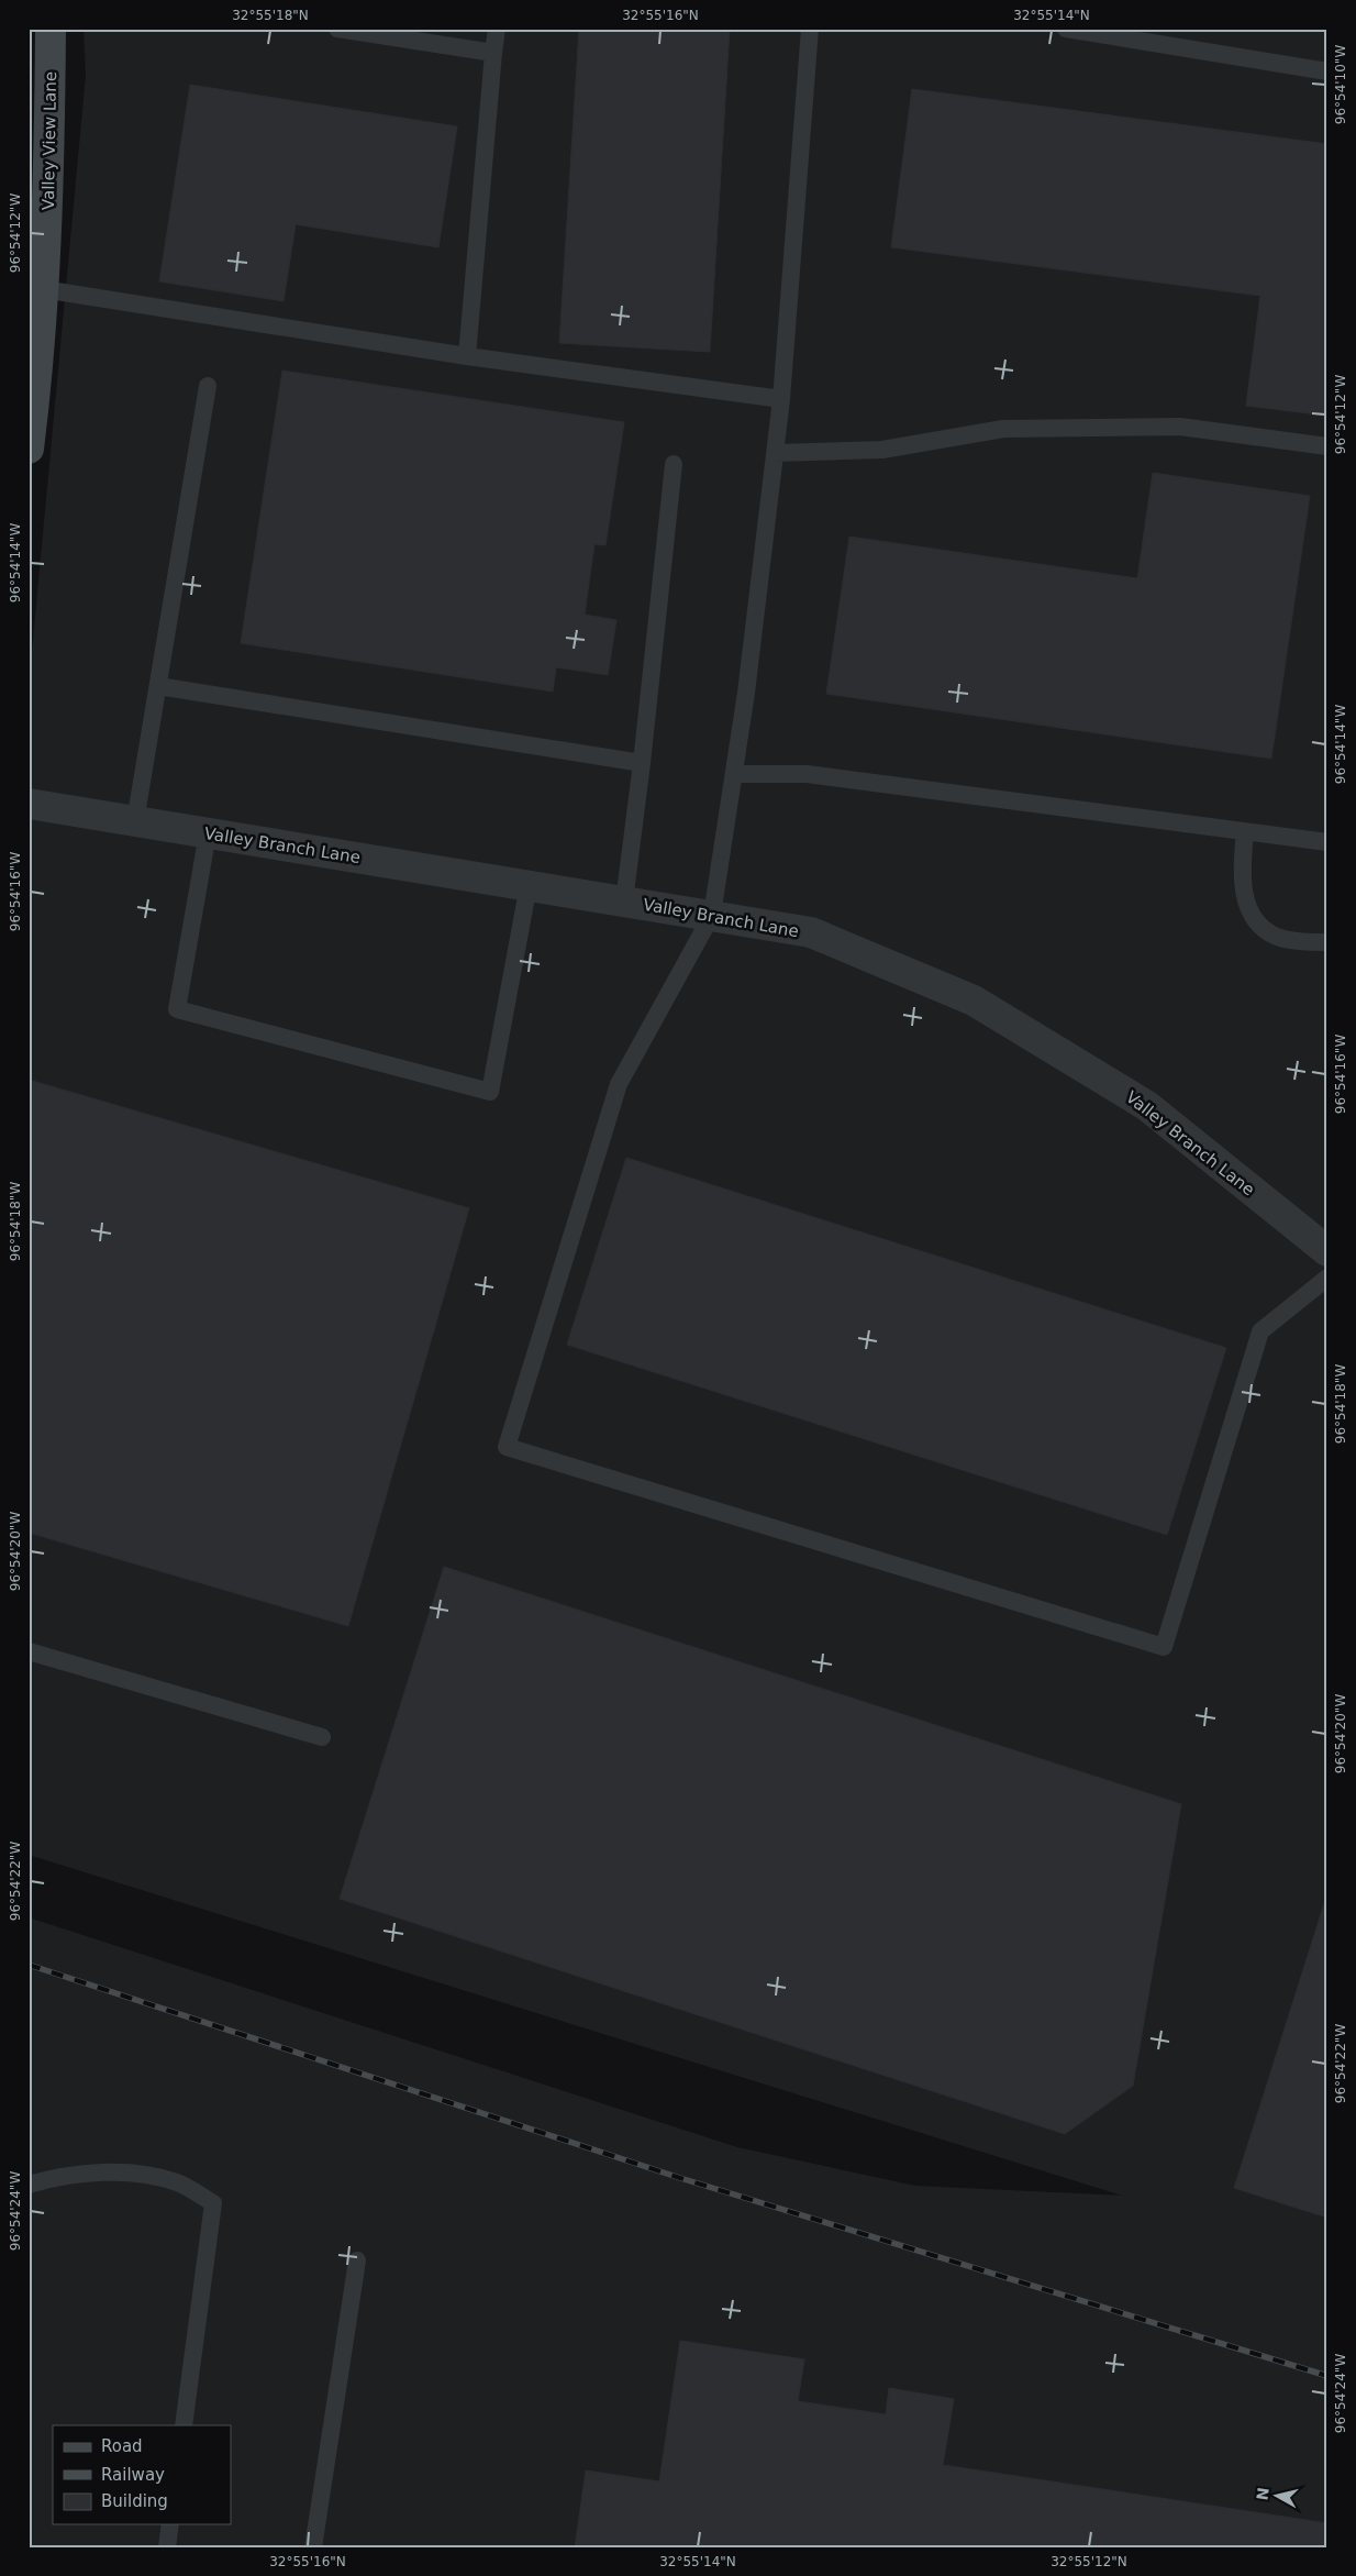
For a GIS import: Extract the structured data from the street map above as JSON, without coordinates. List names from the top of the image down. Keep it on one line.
{"streets":{"main road":["Valley View Lane"],"street":["Valley Branch Lane"]},"legend":["Road","Railway","Building"],"north":"left","coordinates":["32°55'18\"N","32°55'16\"N","32°55'14\"N","96°54'10\"W","96°54'12\"W","96°54'14\"W","96°54'16\"W","96°54'18\"W","96°54'20\"W","96°54'22\"W","96°54'24\"W","32°55'12\"N"]}
